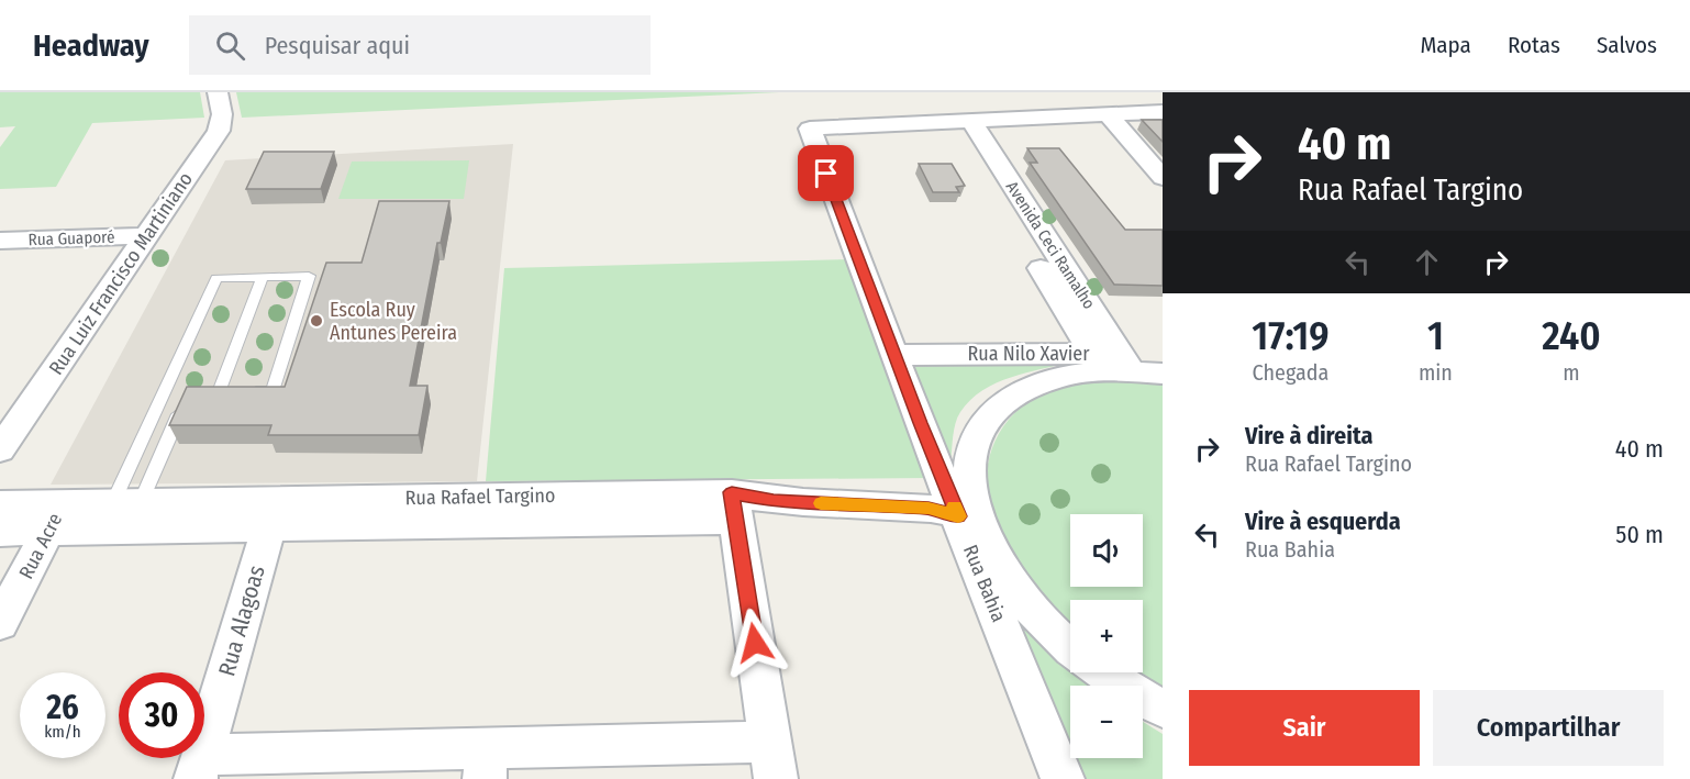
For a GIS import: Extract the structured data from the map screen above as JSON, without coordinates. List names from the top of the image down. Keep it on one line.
{"streets":{"street":["Rua Guaporé","Avenida Ceci Ramalho","Rua Luiz Francisco Martiniano","Rua Nilo Xavier","Rua Rafael Targino","Rua Acre","Rua Bahia","Rua Alagoas"]},"crossings":[["Rua Guaporé","Rua Luiz Francisco Martiniano"],["Avenida Ceci Ramalho","Rua Nilo Xavier"],["Avenida Ceci Ramalho","Rua Bahia"],["Rua Nilo Xavier","Rua Bahia"],["Rua Rafael Targino","Rua Acre"],["Rua Rafael Targino","Rua Bahia"],["Rua Rafael Targino","Rua Alagoas"]],"places":["Escola Ruy Antunes Pereira"],"page":{"header":"Headway","search":"Pesquisar aqui","nav":["Mapa","Rotas","Salvos"],"turn":["40 m","Rua Rafael Targino"],"eta":["17:19","Chegada","1","min","240","m"],"list":[{"name":"Vire à direita","note":"Rua Rafael Targino","value":"40 m"},{"name":"Vire à esquerda","note":"Rua Bahia","value":"50 m"}],"map_buttons":["+","−"],"speed":"26 km/h","limit":"30","buttons":["Sair","Compartilhar"]}}
